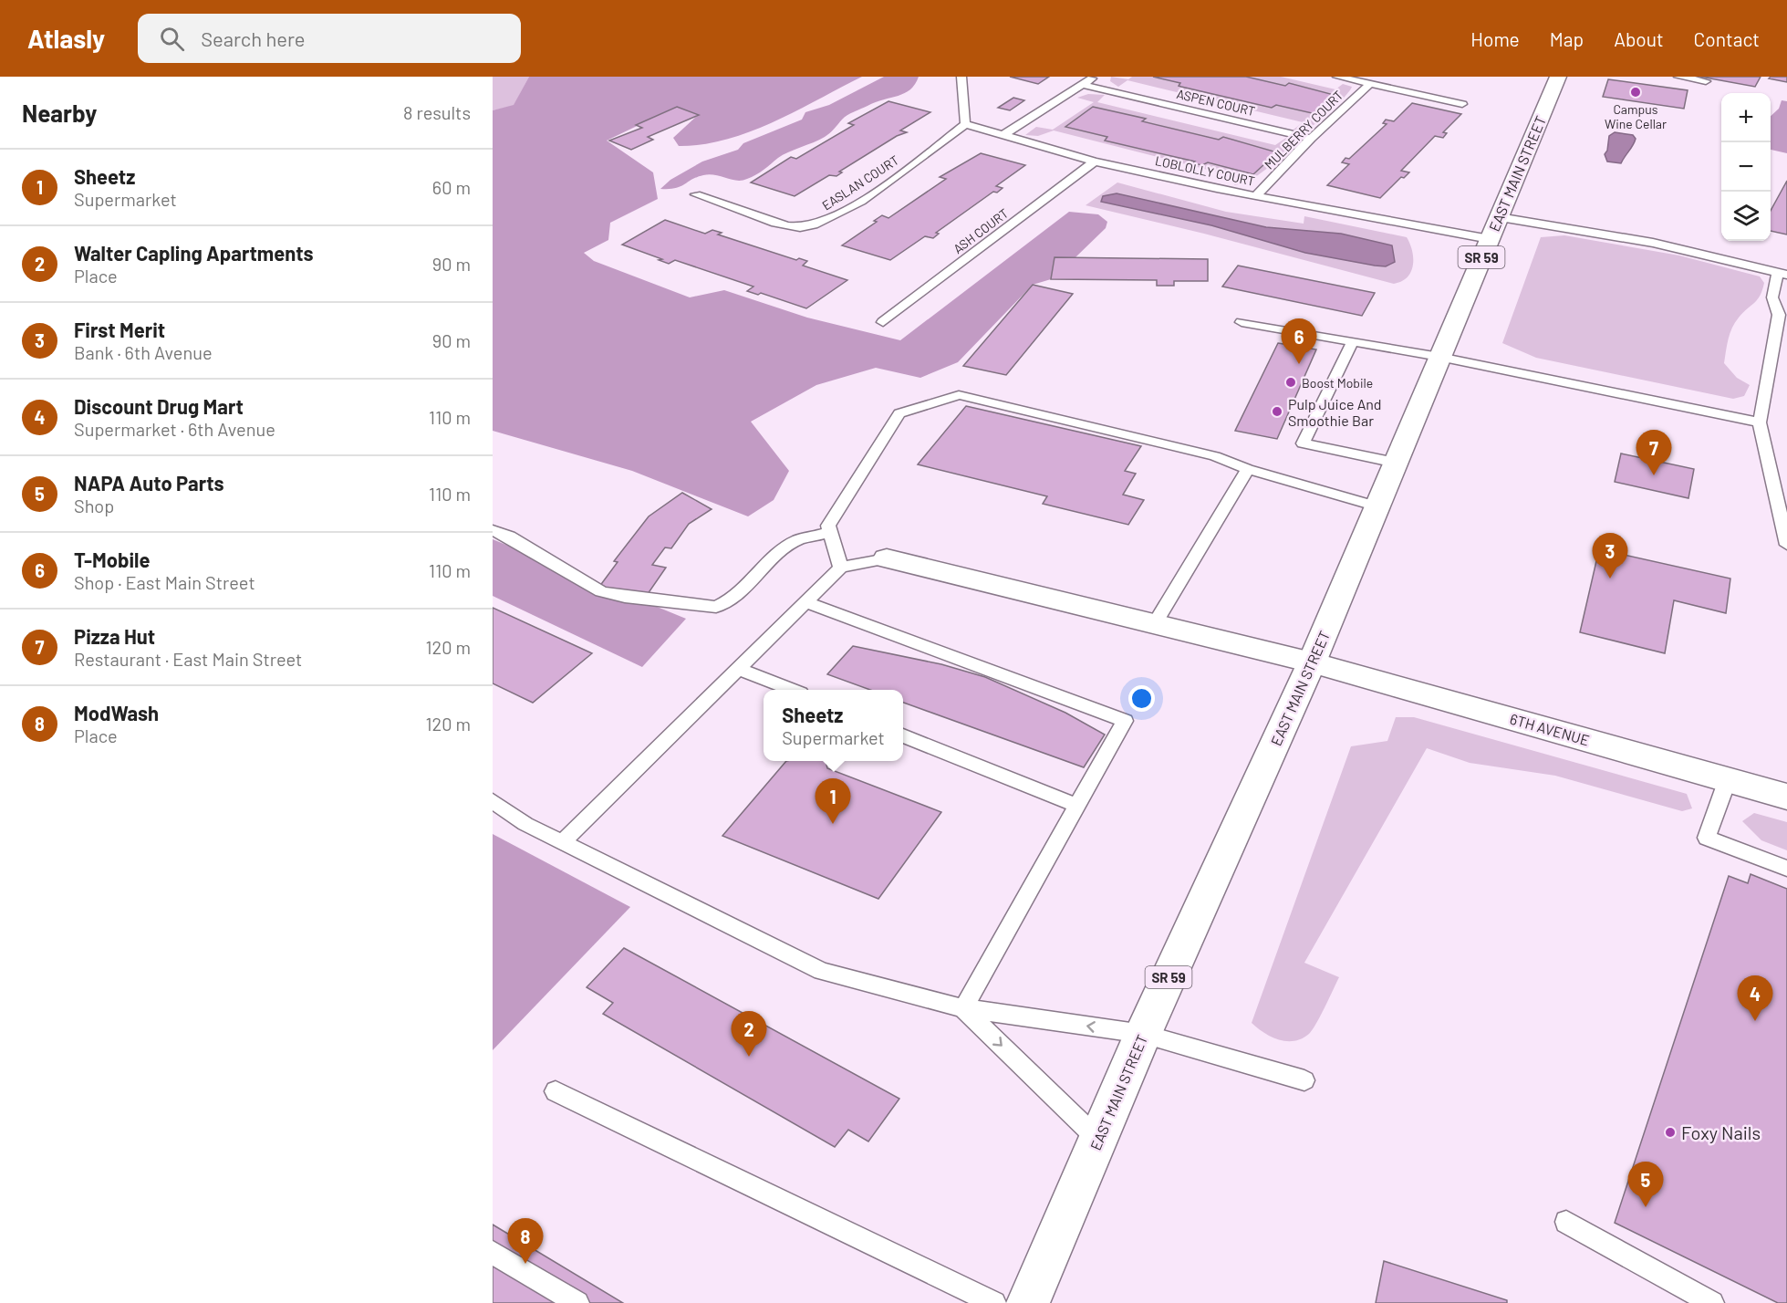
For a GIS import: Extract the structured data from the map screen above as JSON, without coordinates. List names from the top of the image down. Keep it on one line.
{"streets":{"main road":["EAST MAIN STREET","SR 59","6TH AVENUE"],"lane":["ASPEN COURT","MULBERRY COURT","LOBLOLLY COURT","EASLAN COURT","ASH COURT"]},"crossings":[["ASPEN COURT","MULBERRY COURT"],["MULBERRY COURT","LOBLOLLY COURT"],["LOBLOLLY COURT","EAST MAIN STREET"],["LOBLOLLY COURT","EASLAN COURT"],["LOBLOLLY COURT","ASH COURT"],["EAST MAIN STREET","6TH AVENUE"]],"places":["Campus Wine Cellar","Boost Mobile","Pulp Juice And Smoothie Bar","Foxy Nails"],"page":{"header":"Atlasly","search":"Search here","nav":["Home","Map","About","Contact"],"heading":["Nearby","8 results"],"map_buttons":["+","−"],"list":[{"mark":"1","name":"Sheetz","note":"Supermarket","value":"60 m"},{"mark":"2","name":"Walter Capling Apartments","note":"Place","value":"90 m"},{"mark":"3","name":"First Merit","note":"Bank · 6th Avenue","value":"90 m"},{"mark":"4","name":"Discount Drug Mart","note":"Supermarket · 6th Avenue","value":"110 m"},{"mark":"5","name":"NAPA Auto Parts","note":"Shop","value":"110 m"},{"mark":"6","name":"T-Mobile","note":"Shop · East Main Street","value":"110 m"},{"mark":"7","name":"Pizza Hut","note":"Restaurant · East Main Street","value":"120 m"},{"mark":"8","name":"ModWash","note":"Place","value":"120 m"}],"pins":["6","7","3","1","4","2","5","8"],"popup":["Sheetz","Supermarket"]}}
